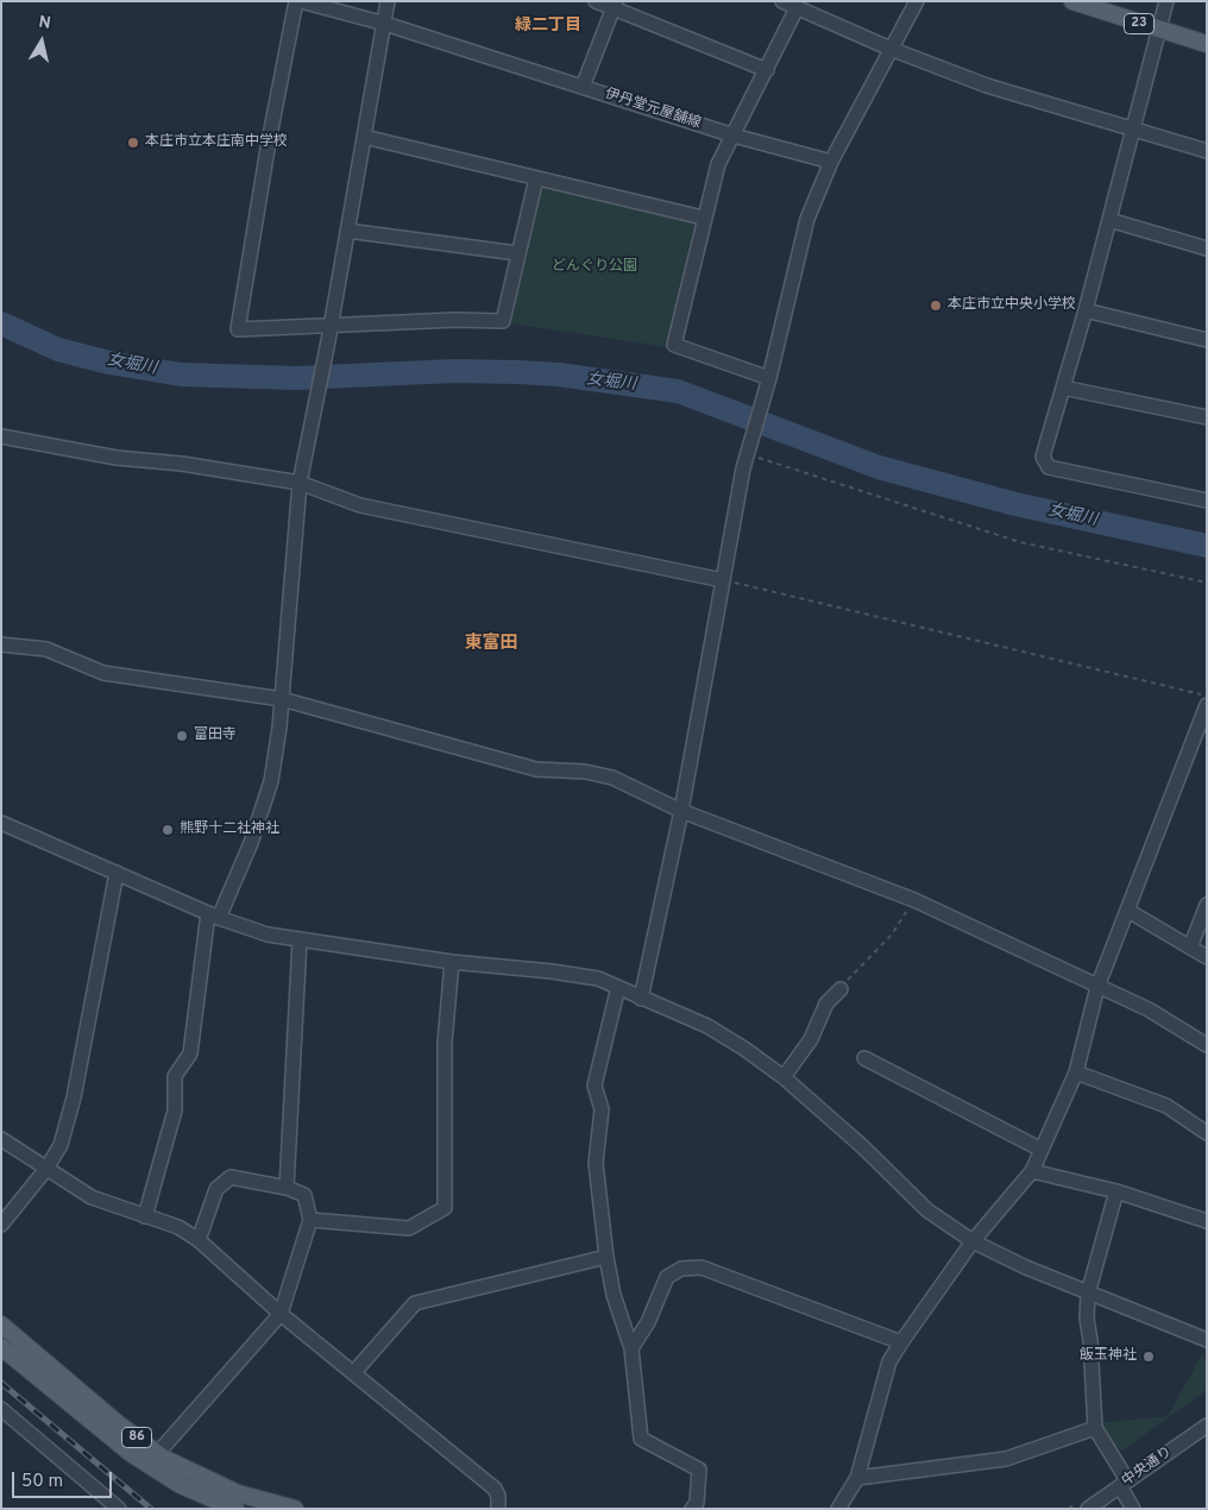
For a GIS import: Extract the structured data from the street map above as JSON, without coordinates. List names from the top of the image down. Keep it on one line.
{"streets":{"main road":["23","86"],"street":["伊丹堂元屋舗線","中央通り"]},"districts":["緑二丁目","東富田"],"water":["女堀川"],"parks":["どんぐり公園"],"places":["本庄市立本庄南中学校","本庄市立中央小学校","富田寺","熊野十二社神社","飯玉神社"],"scale_bar":"50 m","north":"top"}
